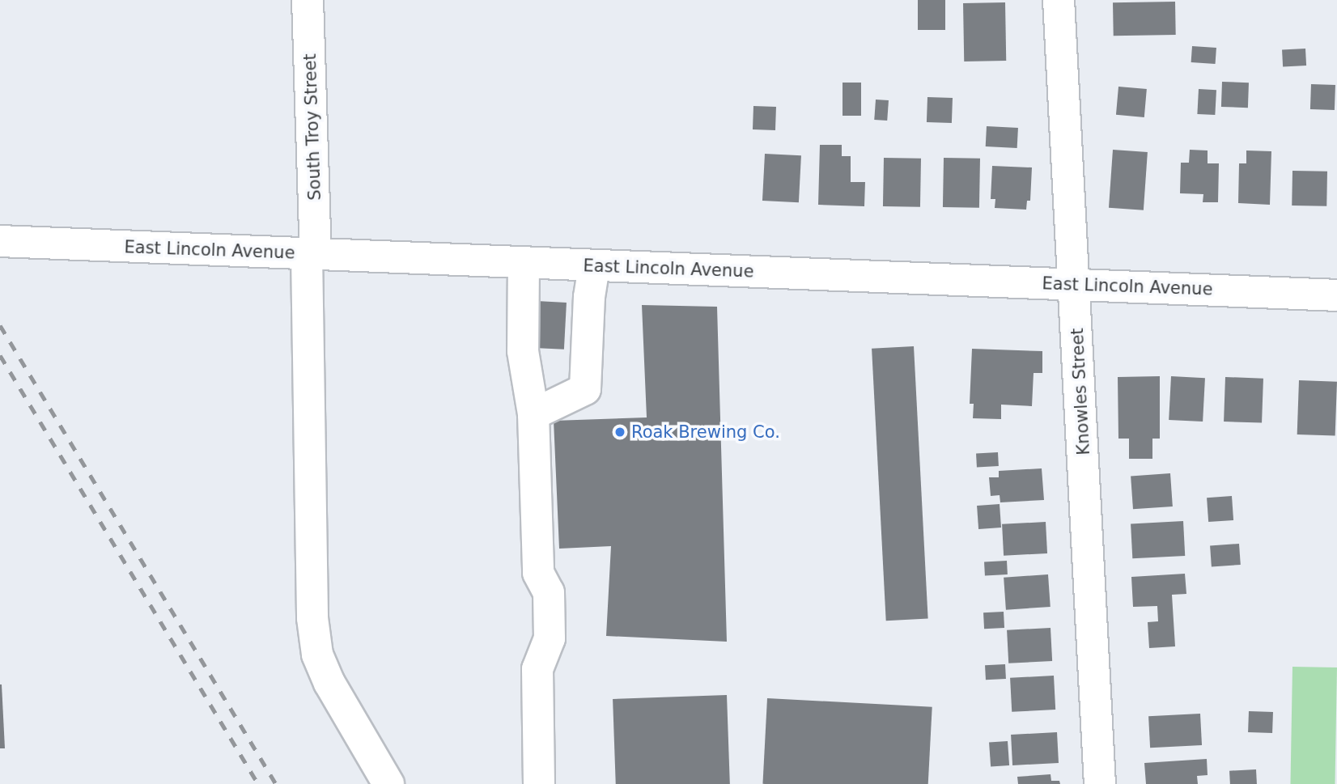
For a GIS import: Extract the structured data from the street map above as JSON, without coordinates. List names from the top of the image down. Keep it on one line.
{"streets":{"street":["South Troy Street","East Lincoln Avenue","Knowles Street"]},"crossings":[["South Troy Street","East Lincoln Avenue"],["East Lincoln Avenue","Knowles Street"]],"places":["Roak Brewing Co."]}
